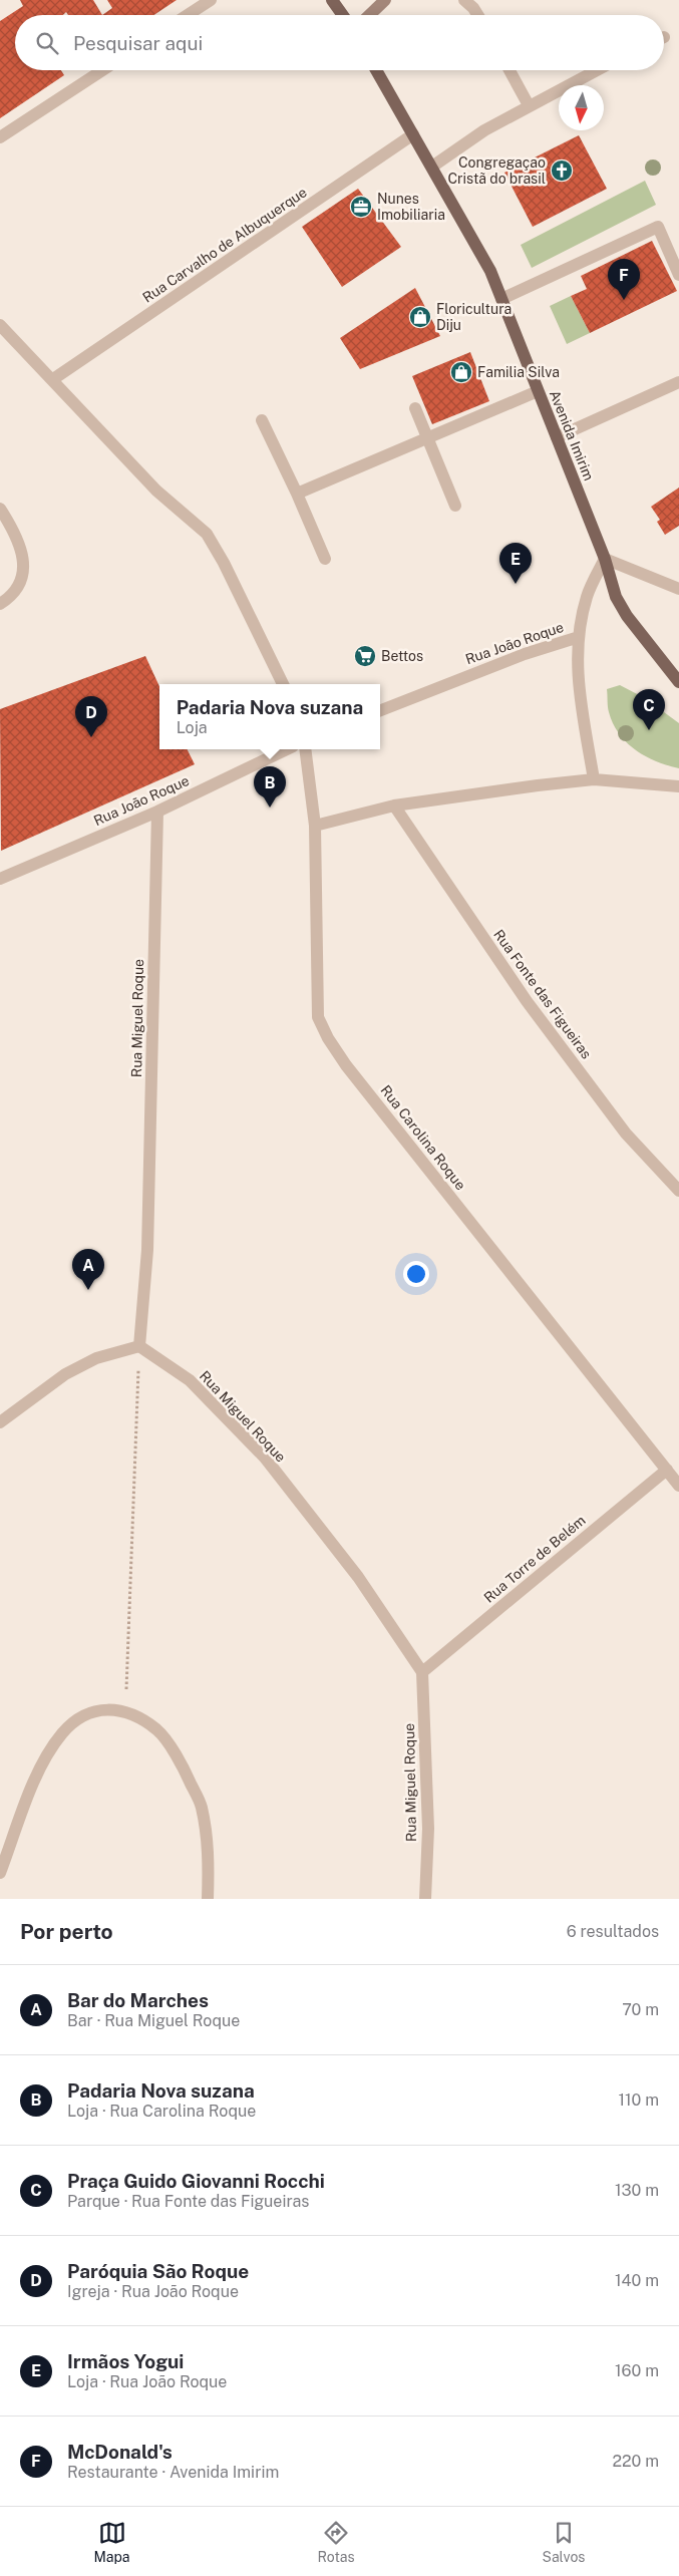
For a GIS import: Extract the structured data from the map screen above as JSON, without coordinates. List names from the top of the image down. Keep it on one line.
{"streets":{"main road":["Avenida Imirim"],"street":["Rua Carvalho de Albuquerque","Rua João Roque","Rua Fonte das Figueiras","Rua Miguel Roque","Rua Carolina Roque","Rua Torre de Belém"]},"crossings":[["Rua Carvalho de Albuquerque","Avenida Imirim"],["Rua João Roque","Rua Miguel Roque"],["Rua Miguel Roque","Rua Torre de Belém"],["Rua Carolina Roque","Rua Torre de Belém"]],"places":{"church":["Congregaçao Cristã do brasil"],"office":["Nunes Imobiliaria"],"shop":["Floricultura Diju","Familia Silva"],"supermarket":["Bettos"]},"north":"bottom","page":{"search":"Pesquisar aqui","pins":["F","E","C","D","B","A"],"popup":["Padaria Nova suzana","Loja"],"heading":["Por perto","6 resultados"],"list":[{"mark":"A","name":"Bar do Marches","note":"Bar · Rua Miguel Roque","value":"70 m"},{"mark":"B","name":"Padaria Nova suzana","note":"Loja · Rua Carolina Roque","value":"110 m"},{"mark":"C","name":"Praça Guido Giovanni Rocchi","note":"Parque · Rua Fonte das Figueiras","value":"130 m"},{"mark":"D","name":"Paróquia São Roque","note":"Igreja · Rua João Roque","value":"140 m"},{"mark":"E","name":"Irmãos Yogui","note":"Loja · Rua João Roque","value":"160 m"},{"mark":"F","name":"McDonald's","note":"Restaurante · Avenida Imirim","value":"220 m"}],"nav":["Mapa","Rotas","Salvos"]}}
